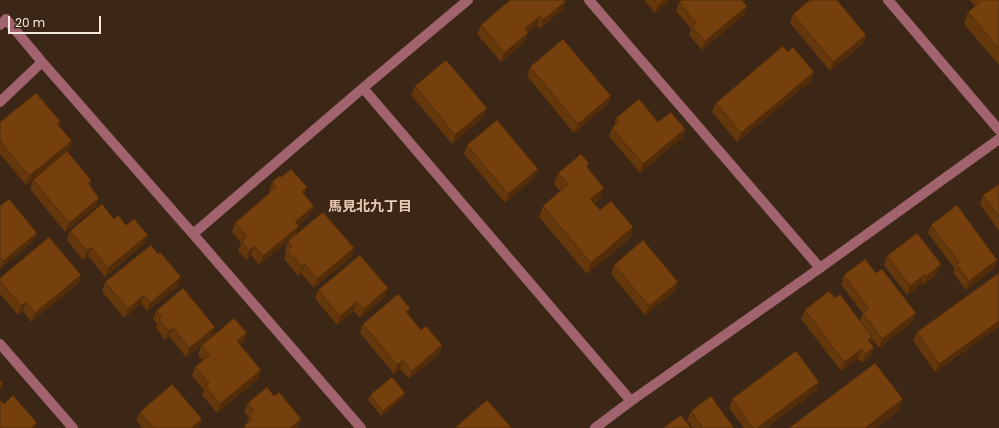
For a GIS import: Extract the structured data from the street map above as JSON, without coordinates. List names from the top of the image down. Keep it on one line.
{"districts":["馬見北九丁目"],"scale_bar":"20 m"}
